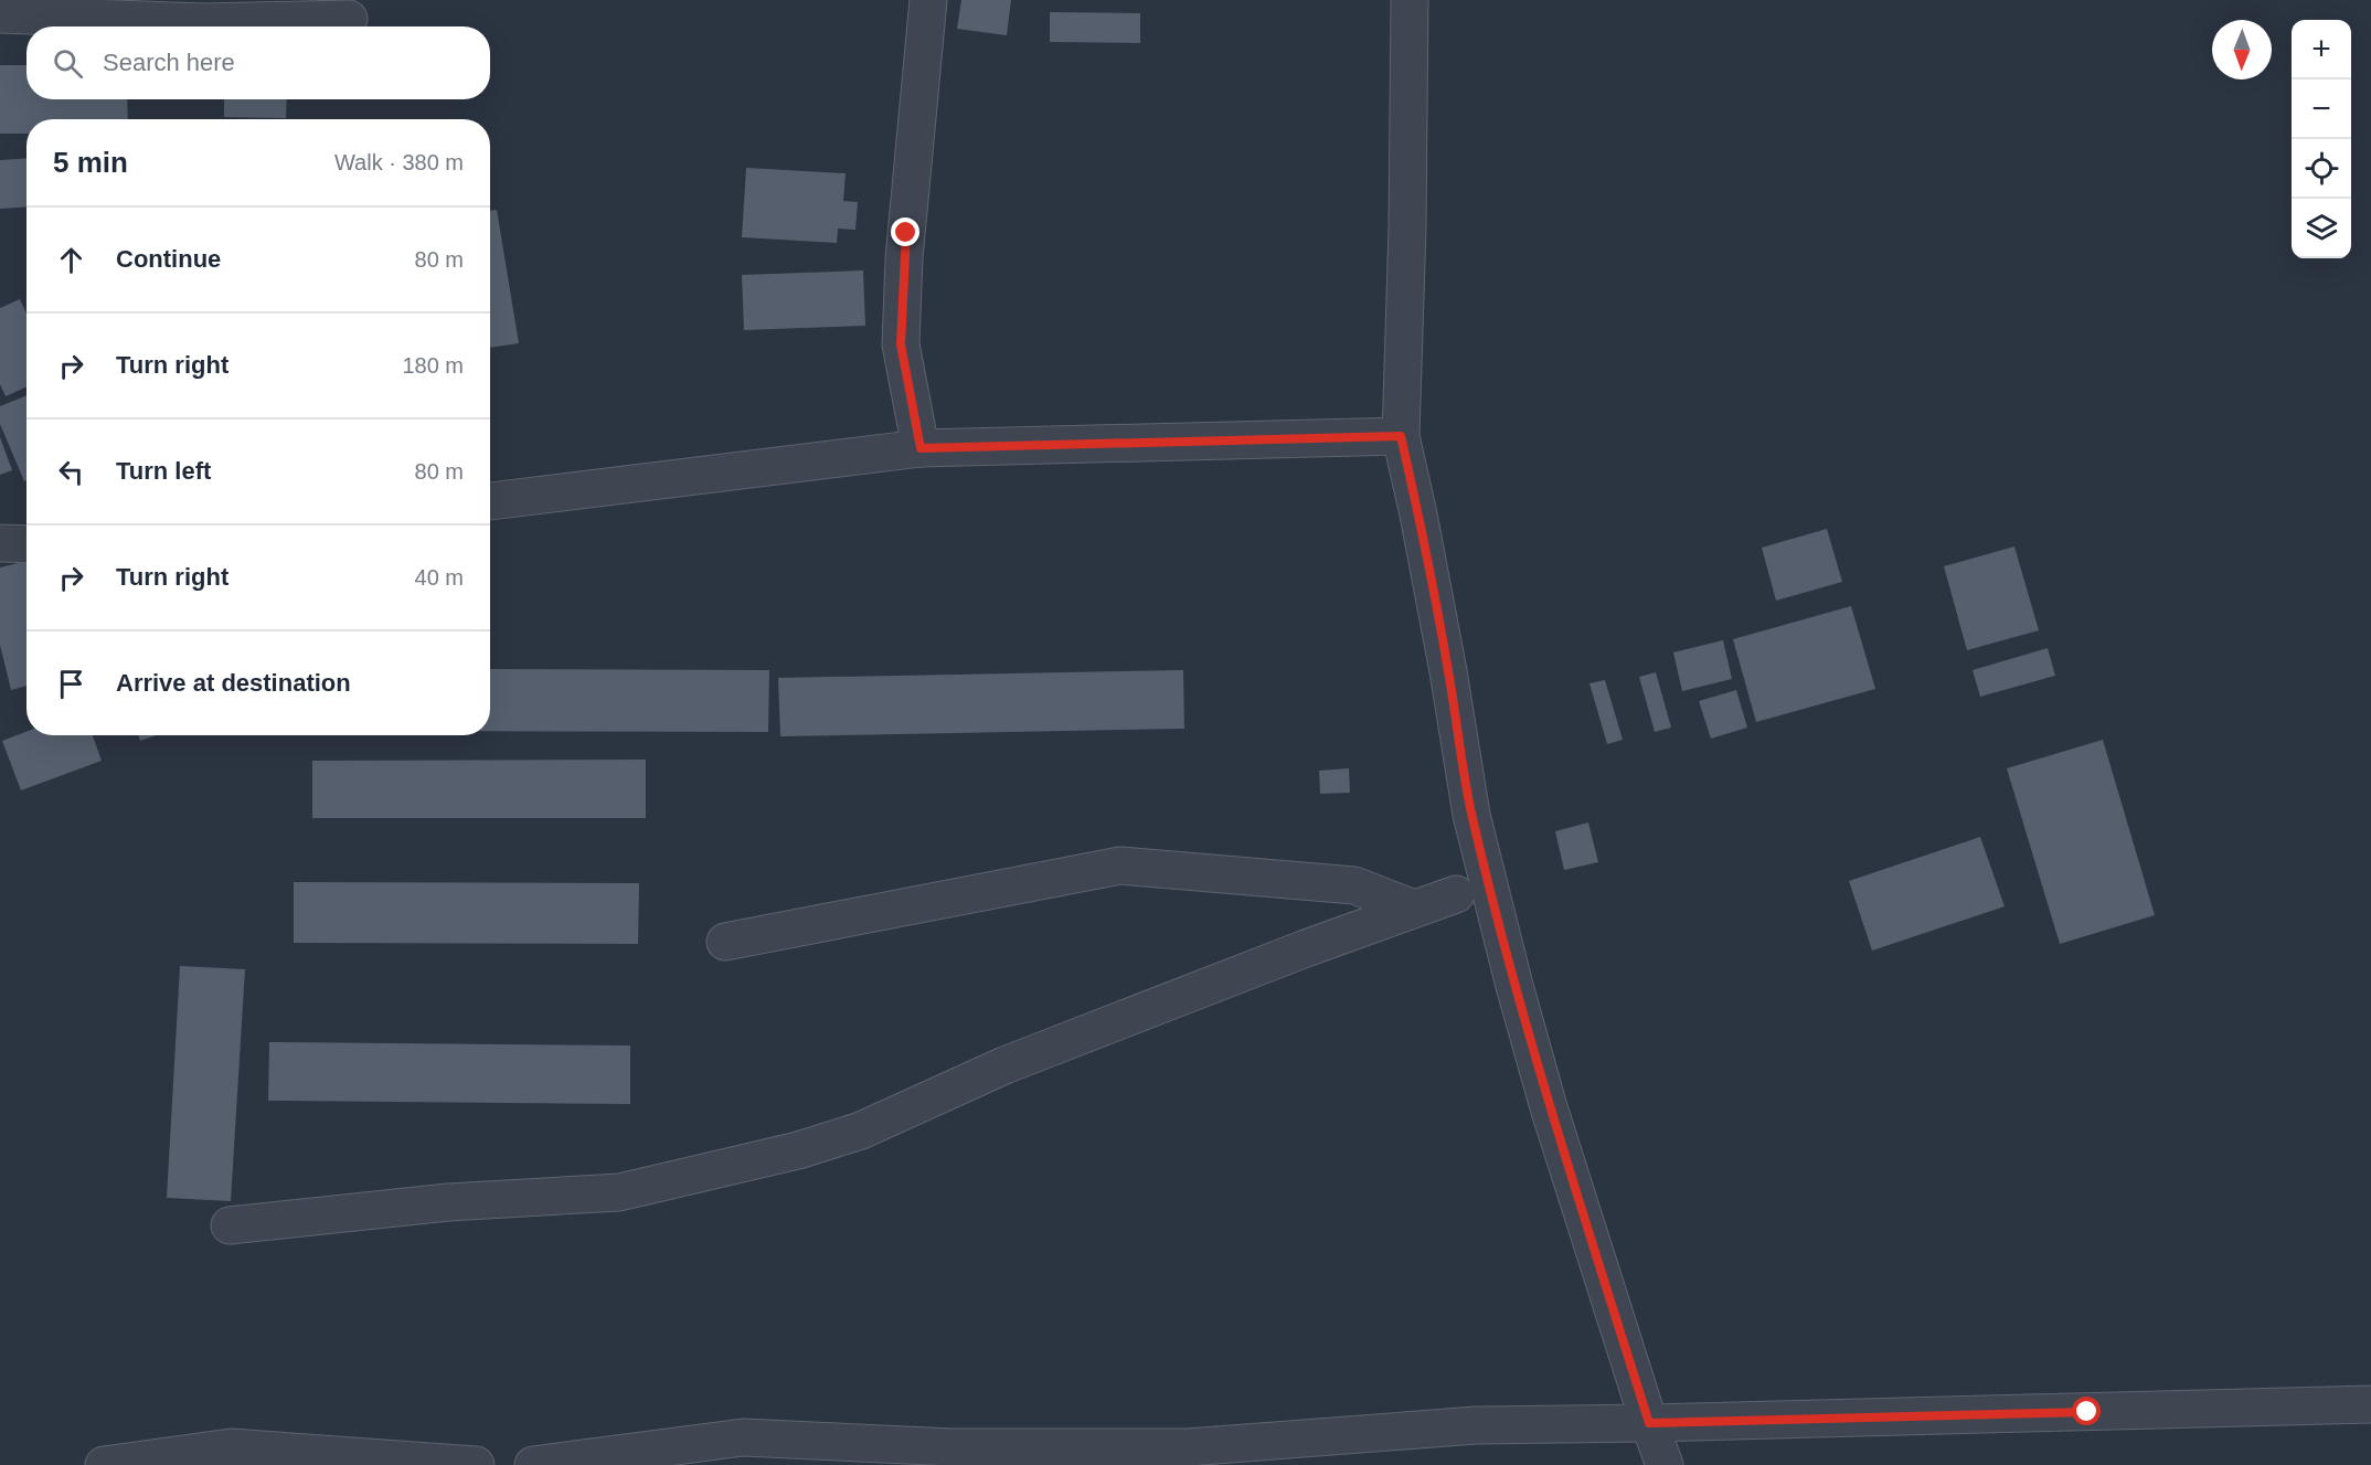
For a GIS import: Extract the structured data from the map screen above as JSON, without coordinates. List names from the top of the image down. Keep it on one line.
{"north":"bottom","page":{"map_buttons":["+","−"],"search":"Search here","heading":["5 min","Walk · 380 m"],"list":[["Continue","80 m"],["Turn right","180 m"],["Turn left","80 m"],["Turn right","40 m"],"Arrive at destination"]}}
